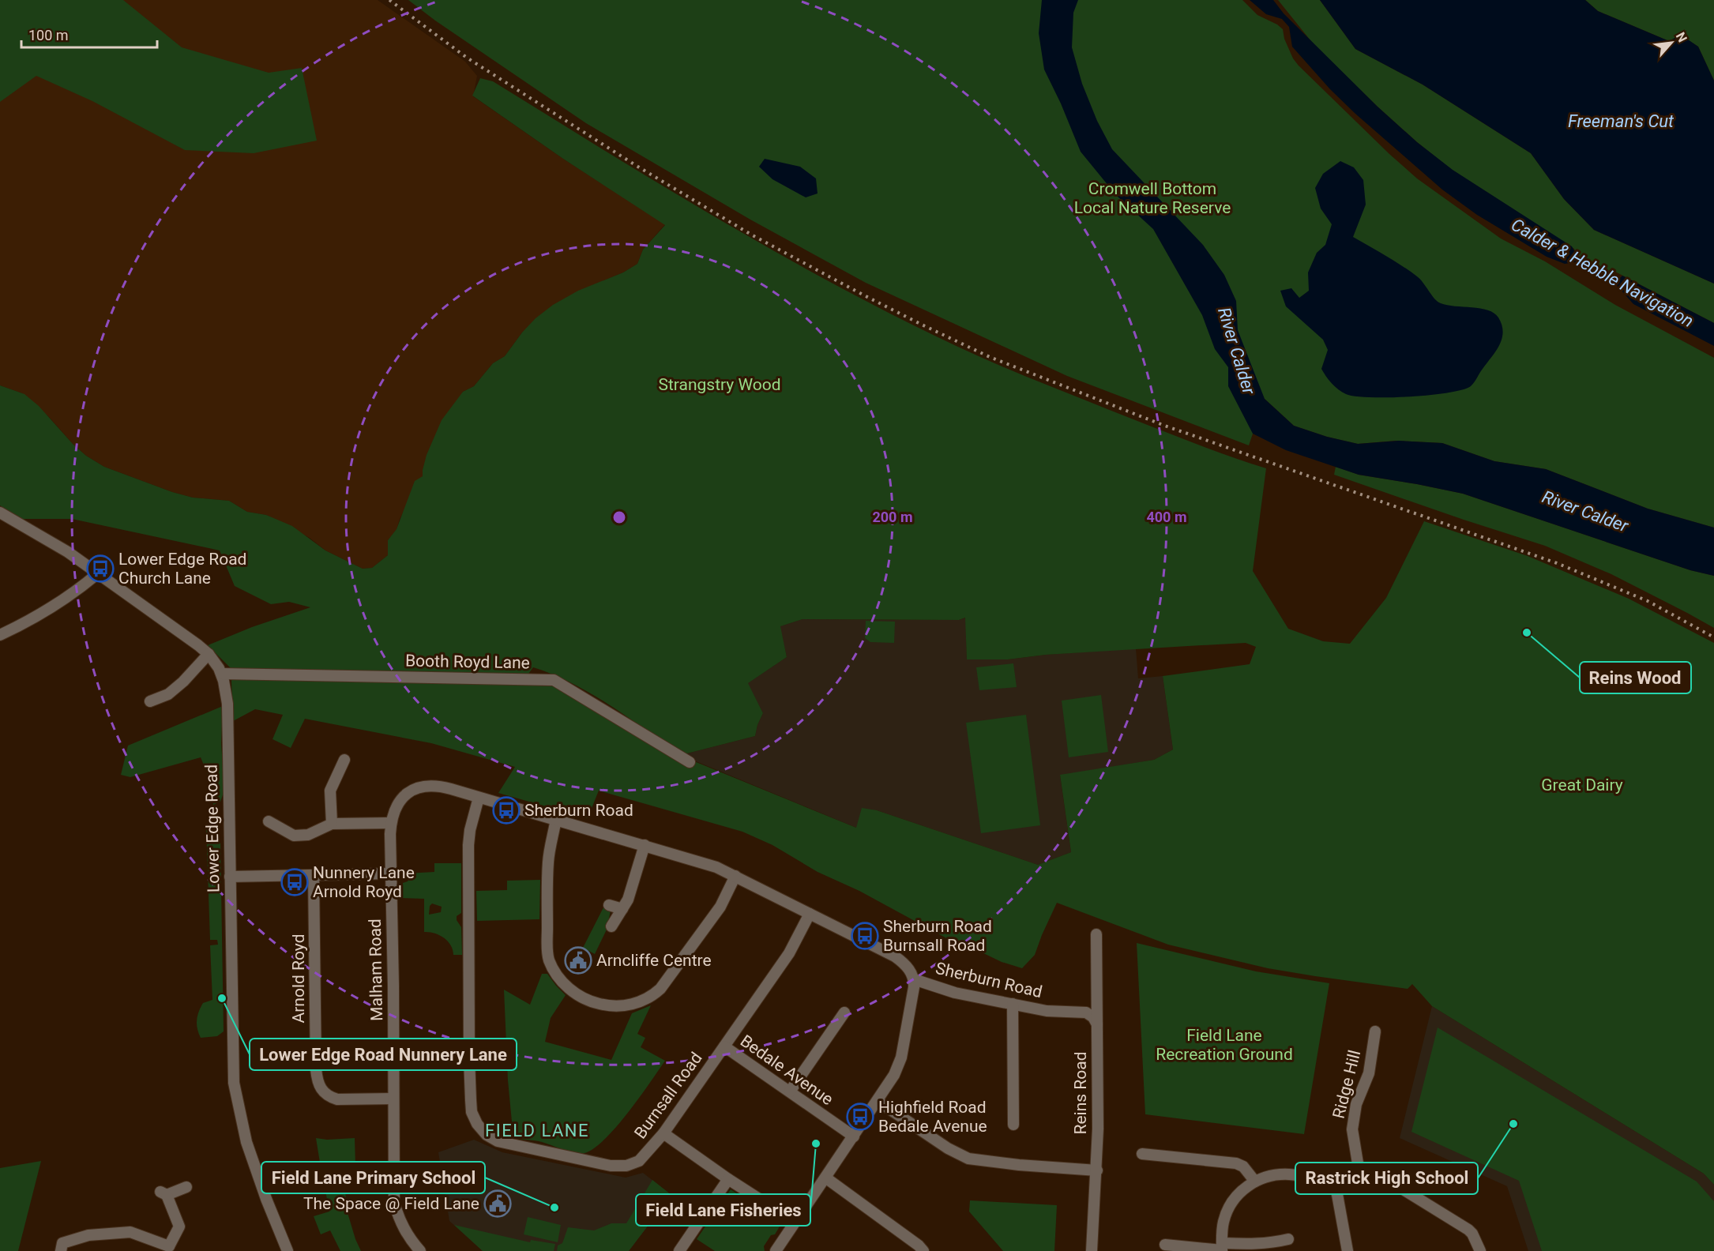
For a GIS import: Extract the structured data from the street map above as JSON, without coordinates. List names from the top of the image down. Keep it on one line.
{"streets":{"street":["Booth Royd Lane","Lower Edge Road","Malham Road","Arnold Royd","Sherburn Road","Bedale Avenue","Ridge Hill","Reins Road","Burnsall Road"]},"crossings":[["Booth Royd Lane","Lower Edge Road"],["Malham Road","Arnold Royd"],["Malham Road","Sherburn Road"],["Sherburn Road","Reins Road"],["Sherburn Road","Burnsall Road"],["Bedale Avenue","Burnsall Road"]],"districts":["FIELD LANE"],"water":["Freeman's Cut","Calder & Hebble Navigation","River Calder"],"parks":["Cromwell Bottom Local Nature Reserve","Strangstry Wood","Great Dairy","Field Lane Recreation Ground"],"places":{"bus stop":["Lower Edge Road Church Lane","Sherburn Road","Nunnery Lane Arnold Royd","Sherburn Road Burnsall Road","Highfield Road Bedale Avenue"],"other":["Reins Wood","Lower Edge Road Nunnery Lane","Rastrick High School","Field Lane Fisheries","Field Lane Primary School"],"public building":["Arncliffe Centre","The Space @ Field Lane"]},"scale_bar":"100 m","north":"top right","rings":["200 m","400 m"]}
